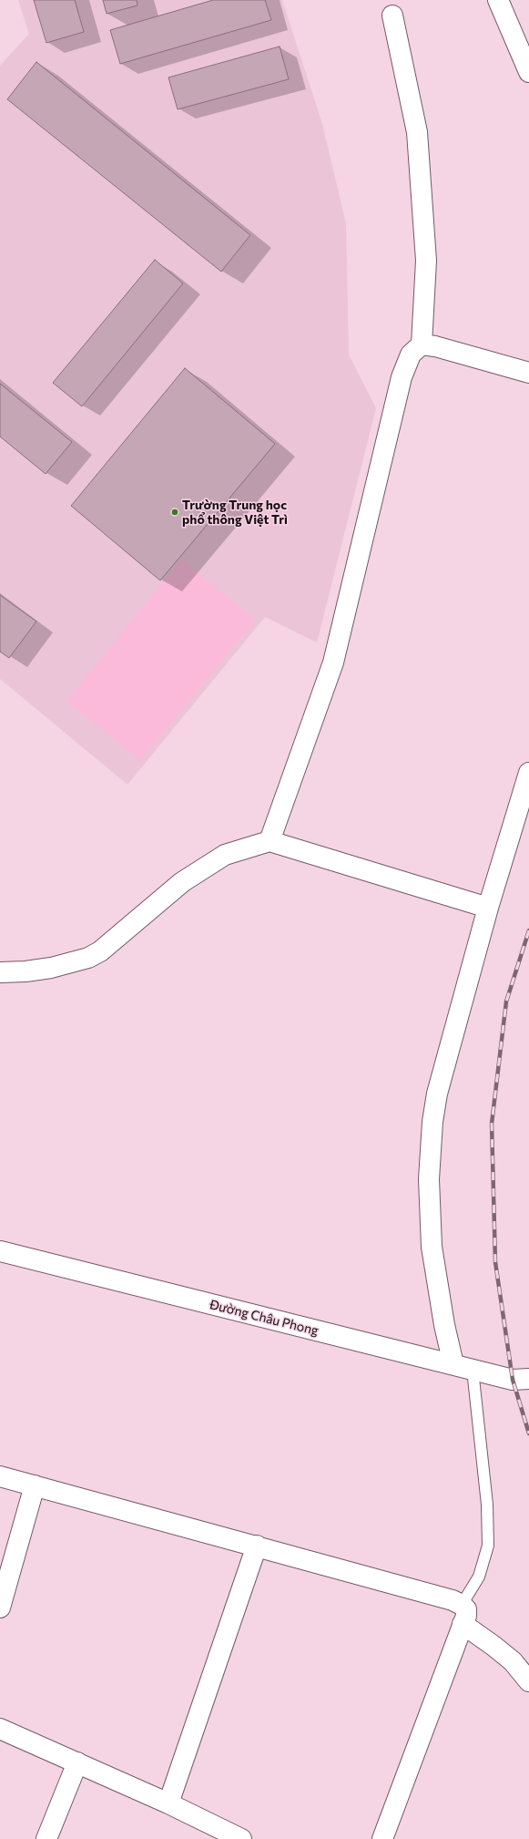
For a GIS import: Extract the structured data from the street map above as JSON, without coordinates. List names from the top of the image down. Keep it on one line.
{"streets":{"street":["Đường Châu Phong"]},"places":["Trường Trung học phổ thông Việt Trì"]}
